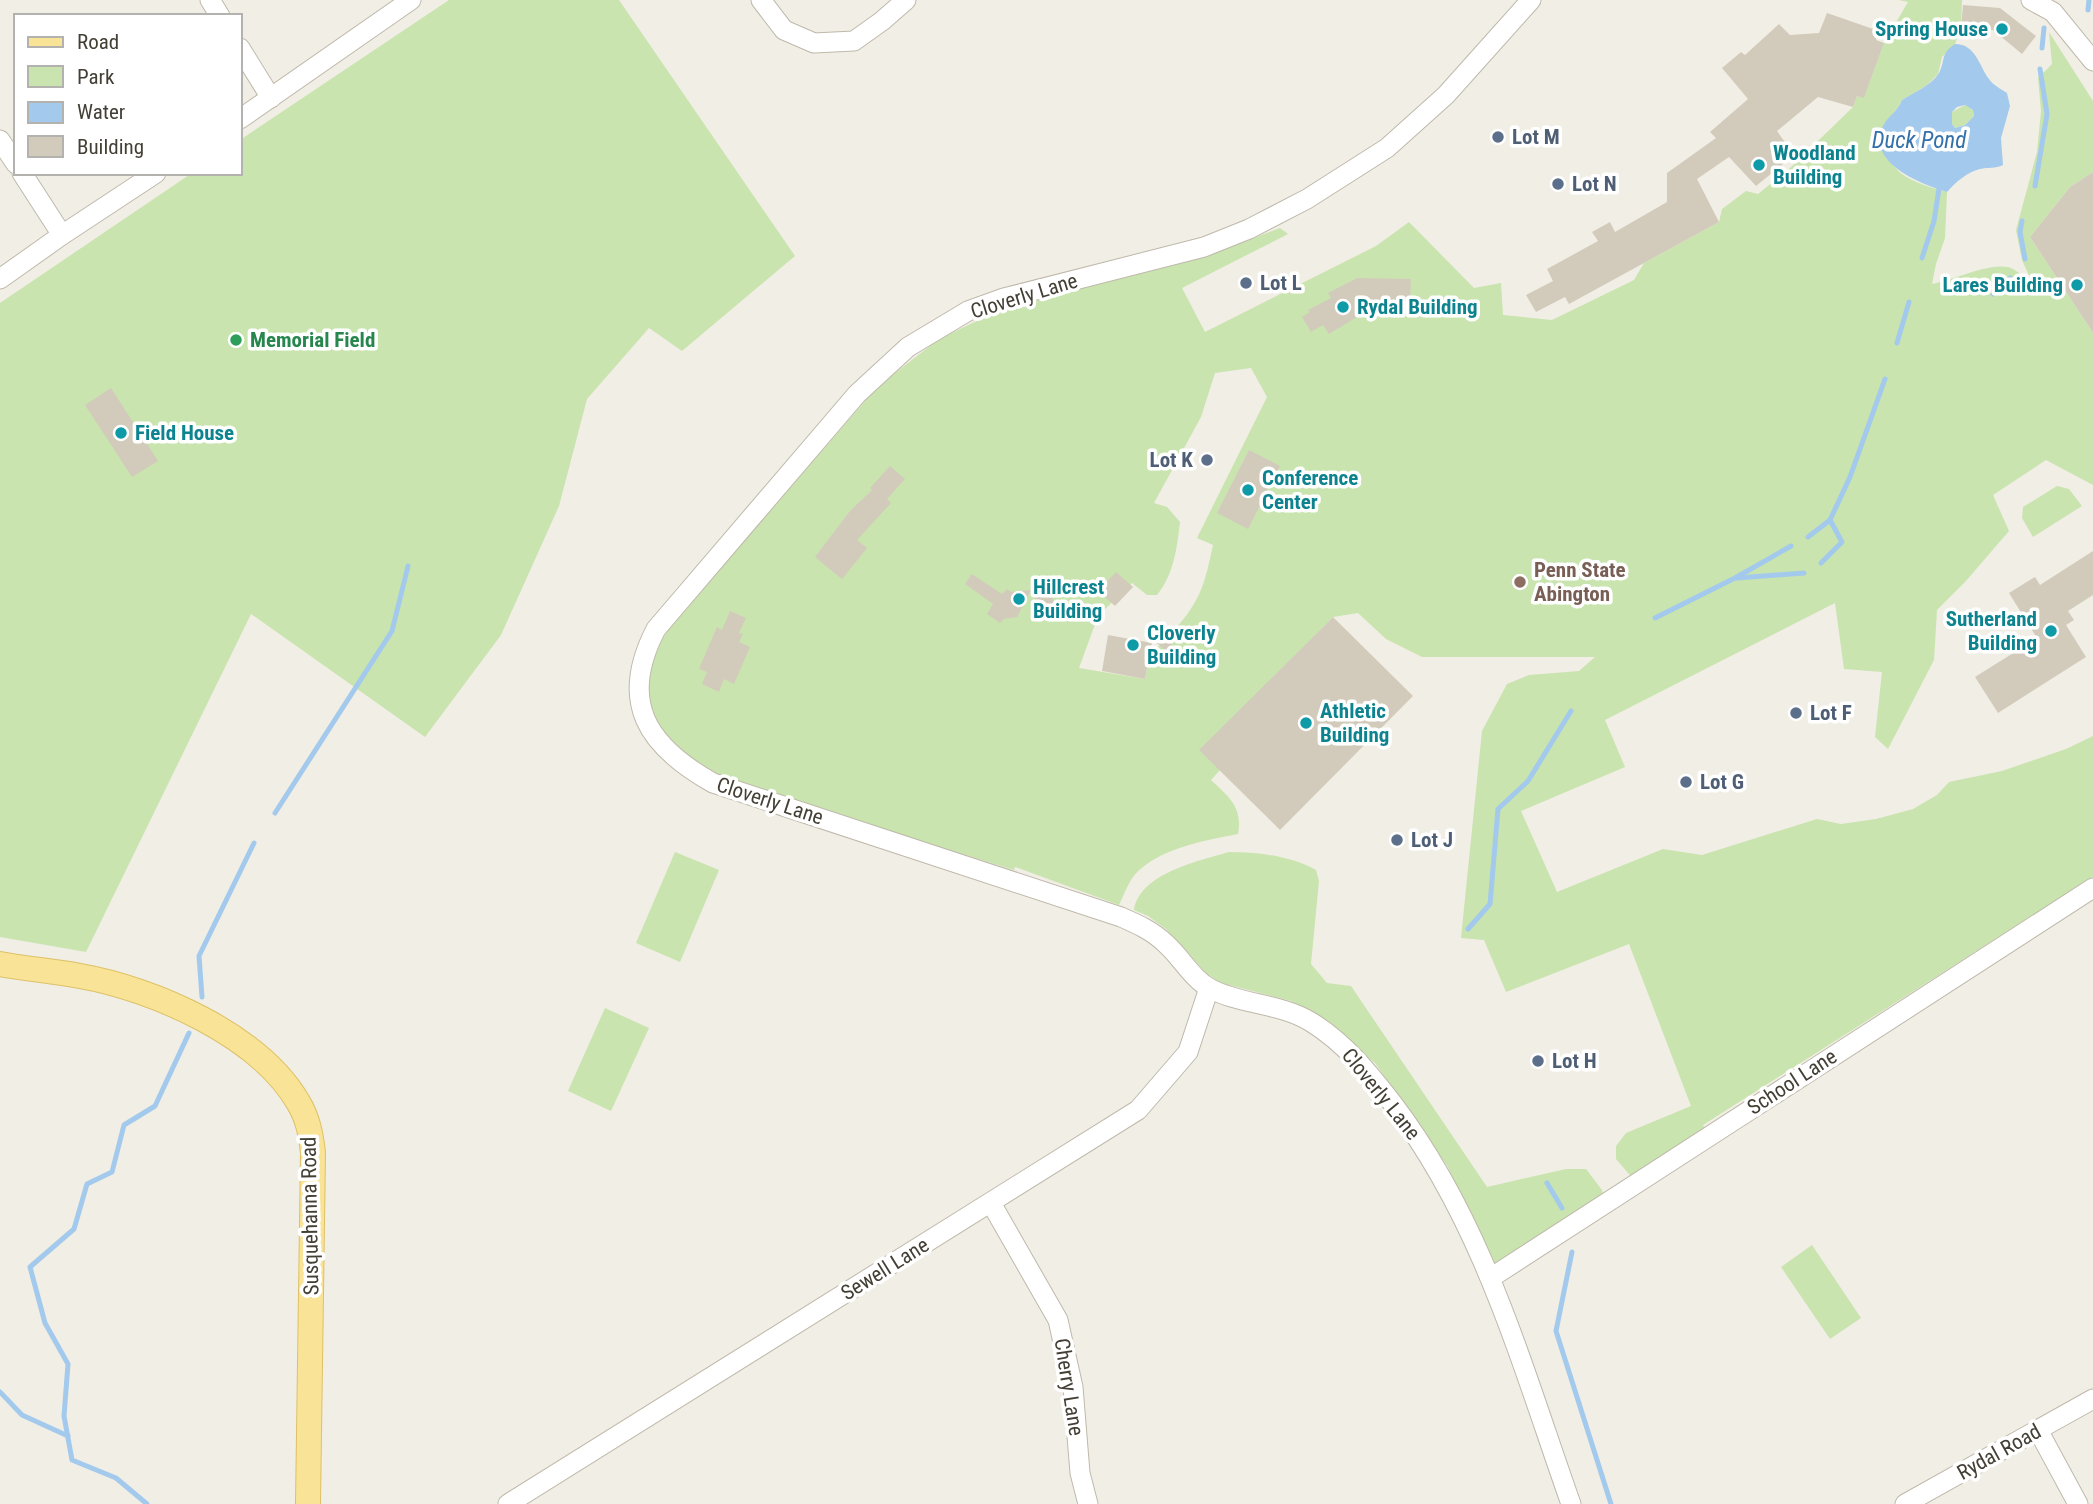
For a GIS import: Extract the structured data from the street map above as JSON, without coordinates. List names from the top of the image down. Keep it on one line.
{"streets":{"main road":["Susquehanna Road"],"street":["Cloverly Lane","School Lane","Sewell Lane","Cherry Lane","Rydal Road"]},"crossings":[["Cloverly Lane","School Lane"],["Cloverly Lane","Sewell Lane"],["Sewell Lane","Cherry Lane"]],"water":["Duck Pond"],"places":["Spring House","Lot M","Woodland Building","Lot N","Lot L","Lares Building","Rydal Building","Memorial Field","Field House","Lot K","Conference Center","Penn State Abington","Hillcrest Building","Sutherland Building","Cloverly Building","Lot F","Athletic Building","Lot G","Lot J","Lot H"],"legend":["Road","Park","Water","Building"]}
